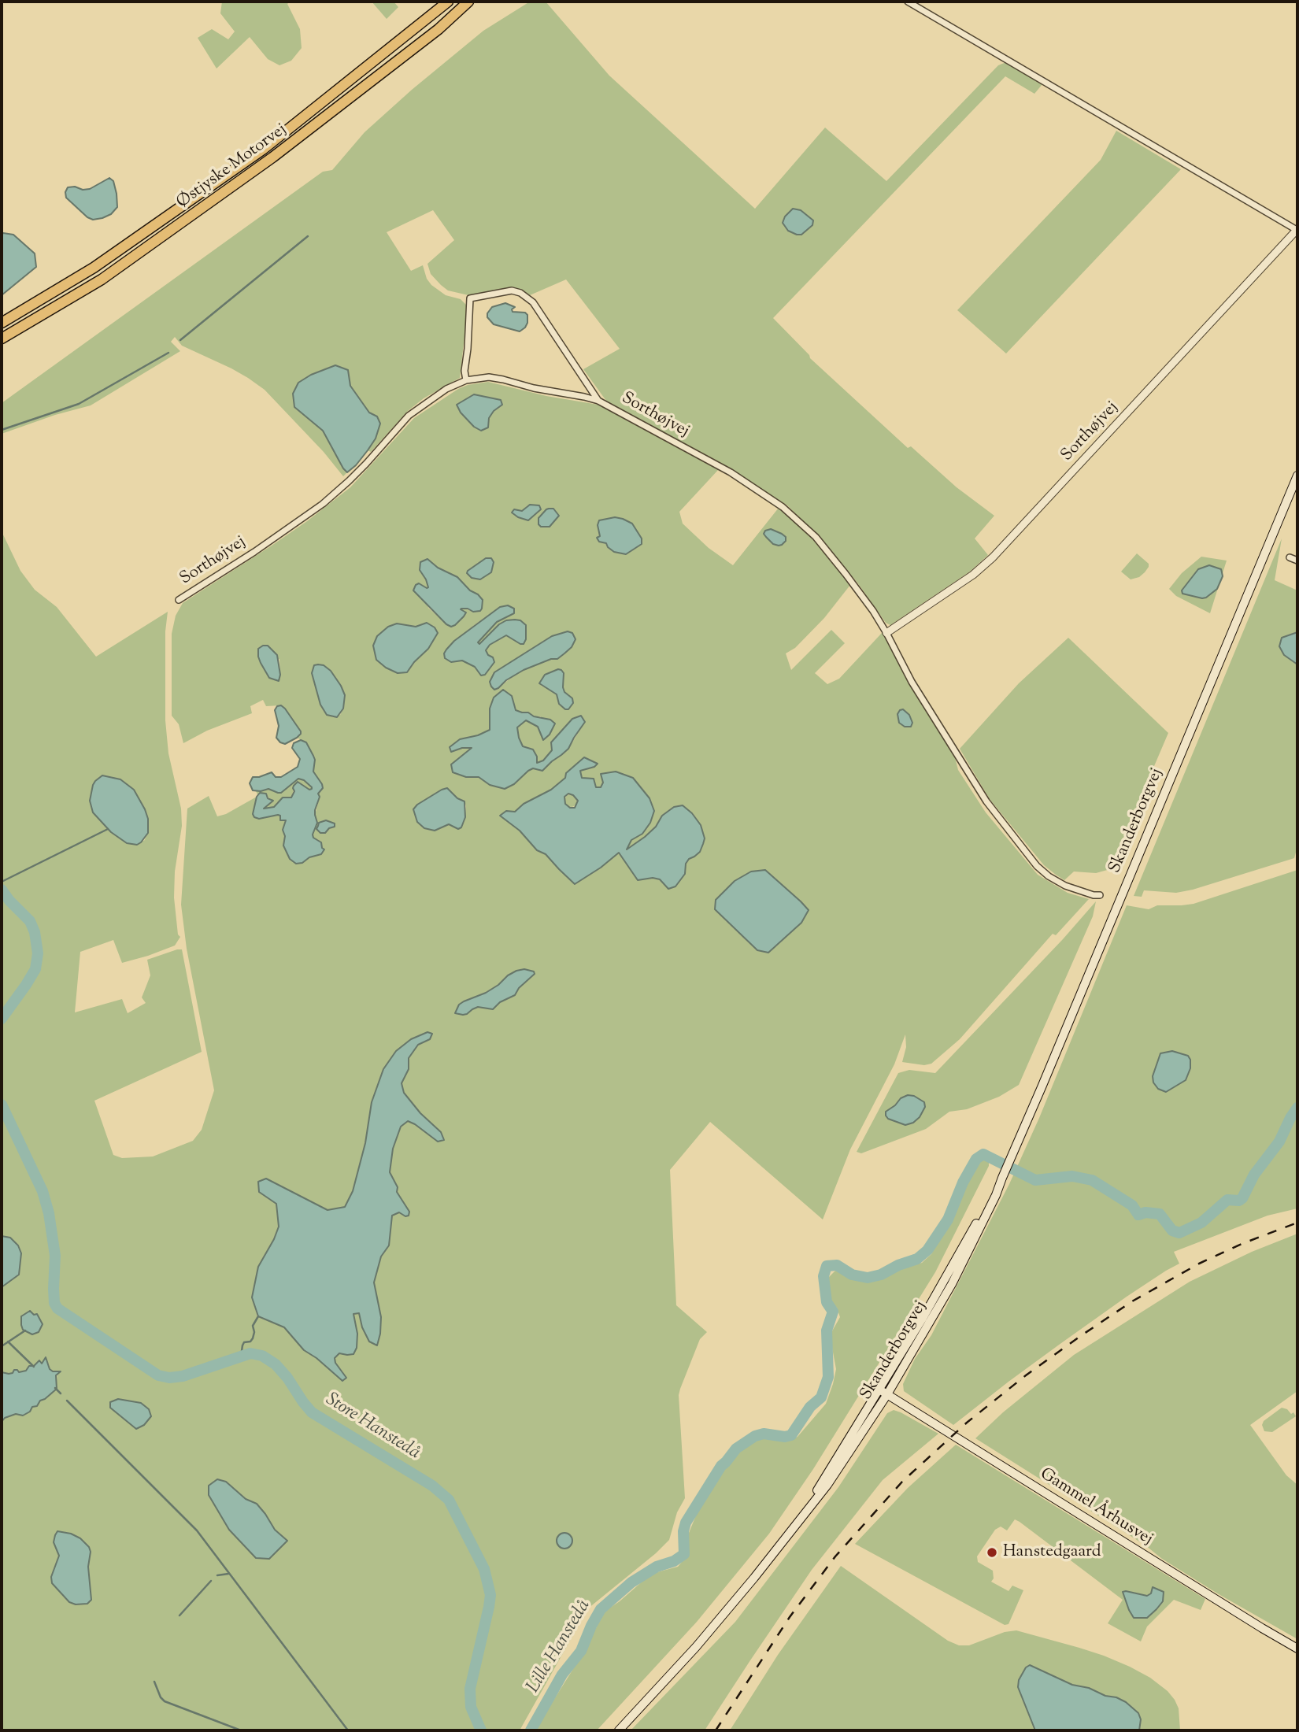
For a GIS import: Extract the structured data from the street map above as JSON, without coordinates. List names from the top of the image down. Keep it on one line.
{"streets":{"highway":["Østjyske Motorvej"],"main road":["Skanderborgvej","Gammel Århusvej"],"street":["Sorthøjvej"]},"crossings":[["Skanderborgvej","Gammel Århusvej"]],"water":["Store Hanstedå","Lille Hanstedå"],"places":["Hanstedgaard"]}
